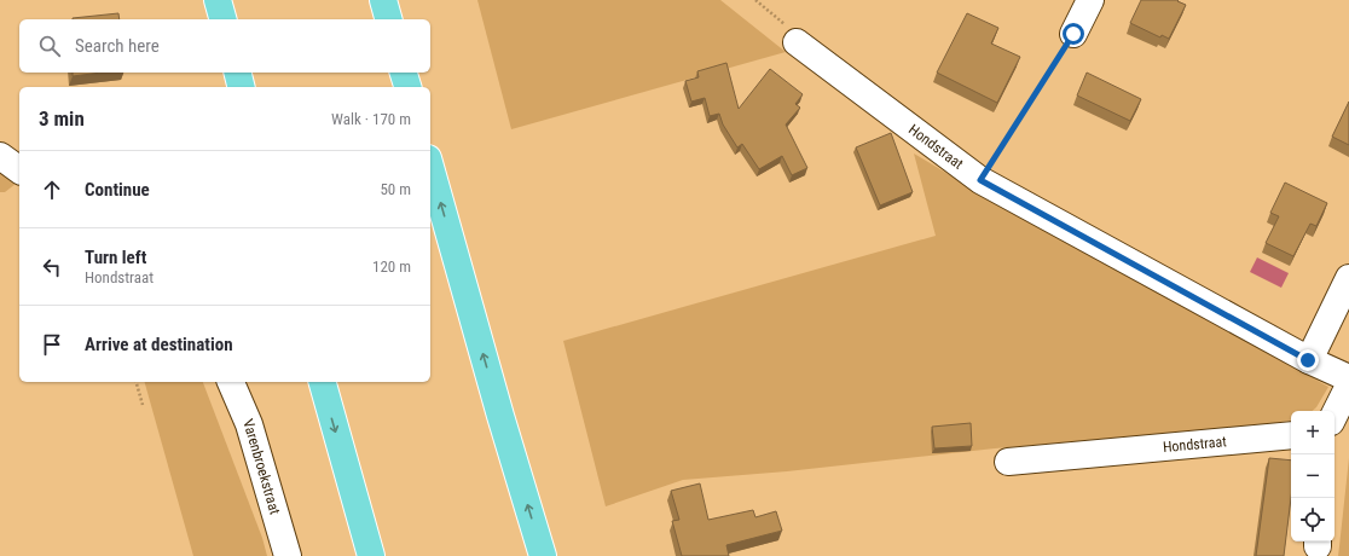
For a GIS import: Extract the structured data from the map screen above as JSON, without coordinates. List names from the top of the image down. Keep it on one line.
{"streets":{"street":["Hondstraat","Varenbroekstraat"]},"page":{"search":"Search here","heading":["3 min","Walk · 170 m"],"list":[["Continue","50 m"],["Turn left","Hondstraat","120 m"],"Arrive at destination"],"map_buttons":["+","−"]}}
